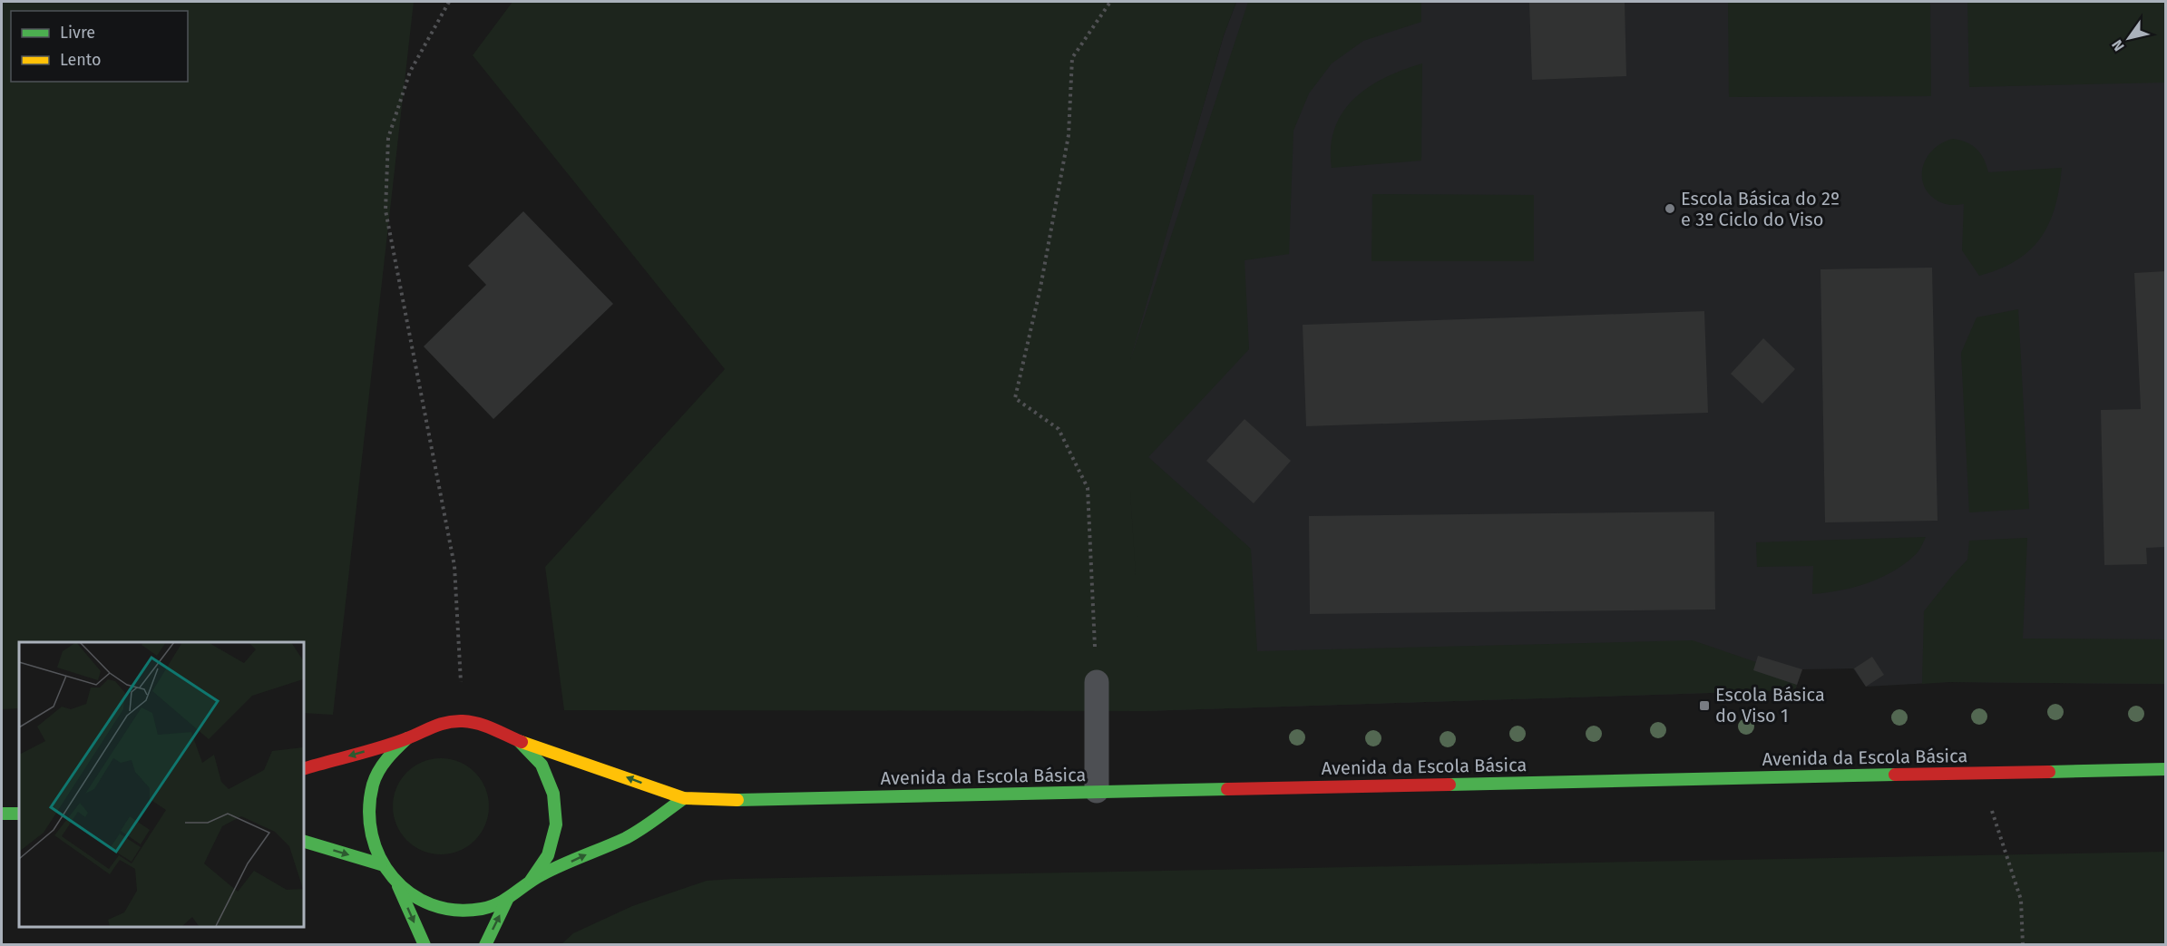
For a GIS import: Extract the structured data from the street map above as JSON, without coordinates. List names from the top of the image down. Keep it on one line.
{"streets":{"street":["Avenida da Escola Básica"]},"places":{"other":["Escola Básica do 2º e 3º Ciclo do Viso"],"transit":["Escola Básica do Viso 1"]},"legend":["Livre","Lento"],"north":"bottom left"}
